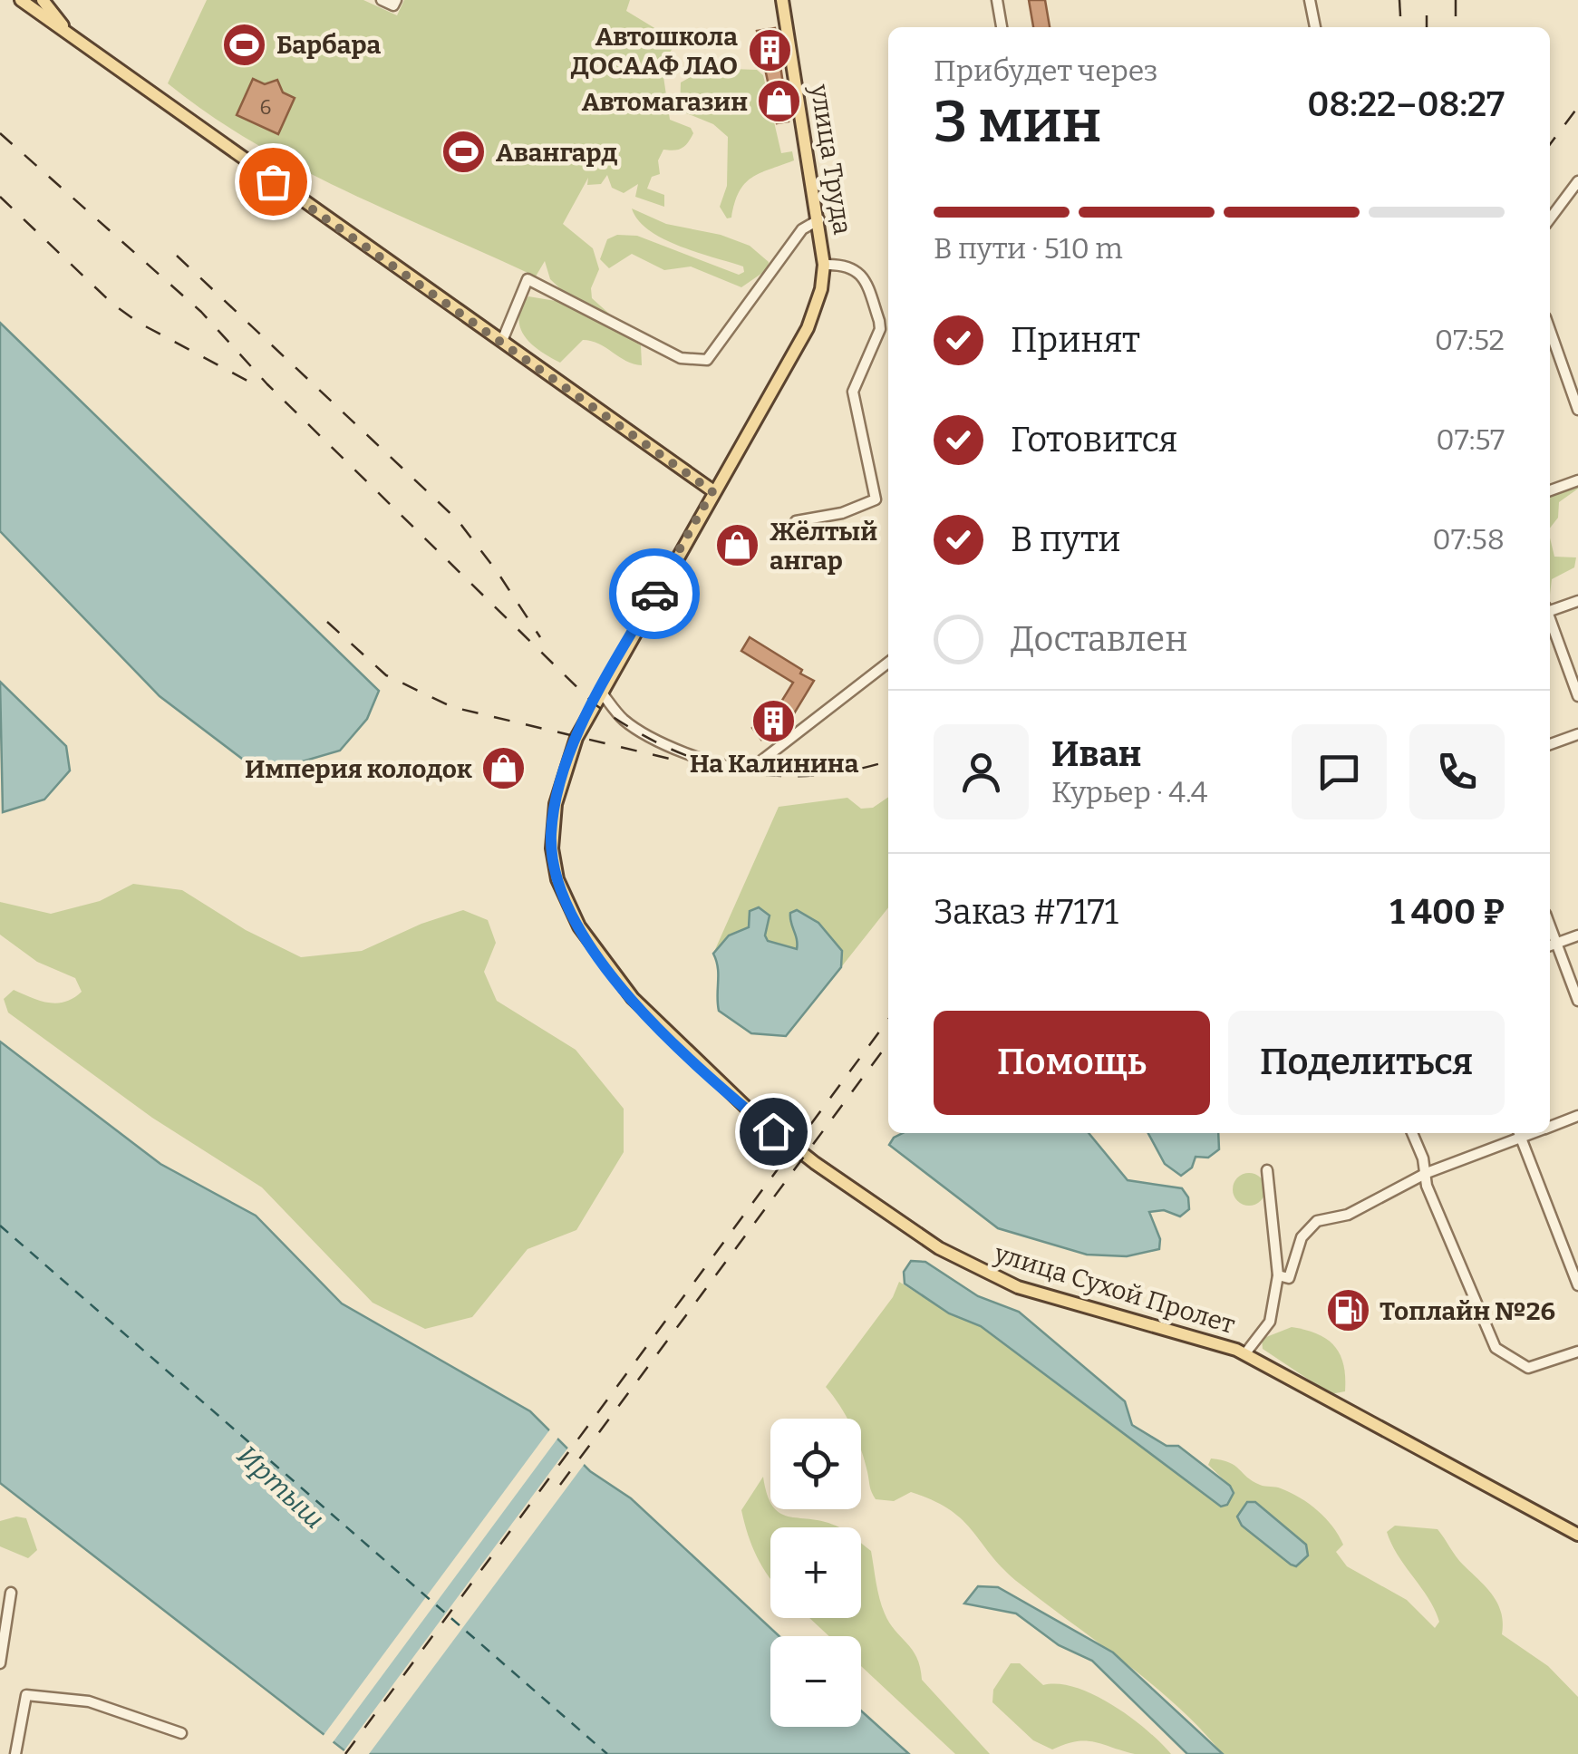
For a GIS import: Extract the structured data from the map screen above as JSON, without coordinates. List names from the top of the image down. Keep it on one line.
{"streets":{"main road":["улица Труда","улица Сухой Пролет"]},"crossings":[["улица Труда","улица Сухой Пролет"]],"water":["Иртыш"],"places":{"sports":["Барбара","Авангард"],"building":["Автошкола ДОСААФ ЛАО","На Калинина"],"shop":["Автомагазин","Жёлтый ангар","Империя колодок"],"fuel station":["Топлайн №26"]},"house_numbers":["6"],"page":{"heading":["3 мин","Прибудет через","08:22–08:27"],"panel":["Иван","Курьер · 4.4","Заказ #7171","1 400 ₽"],"bar":"В пути · 510 m","list":[["Принят","07:52"],["Готовится","07:57"],["В пути","07:58"],"Доставлен"],"buttons":["Помощь","Поделиться"],"map_buttons":["+","−"]}}
